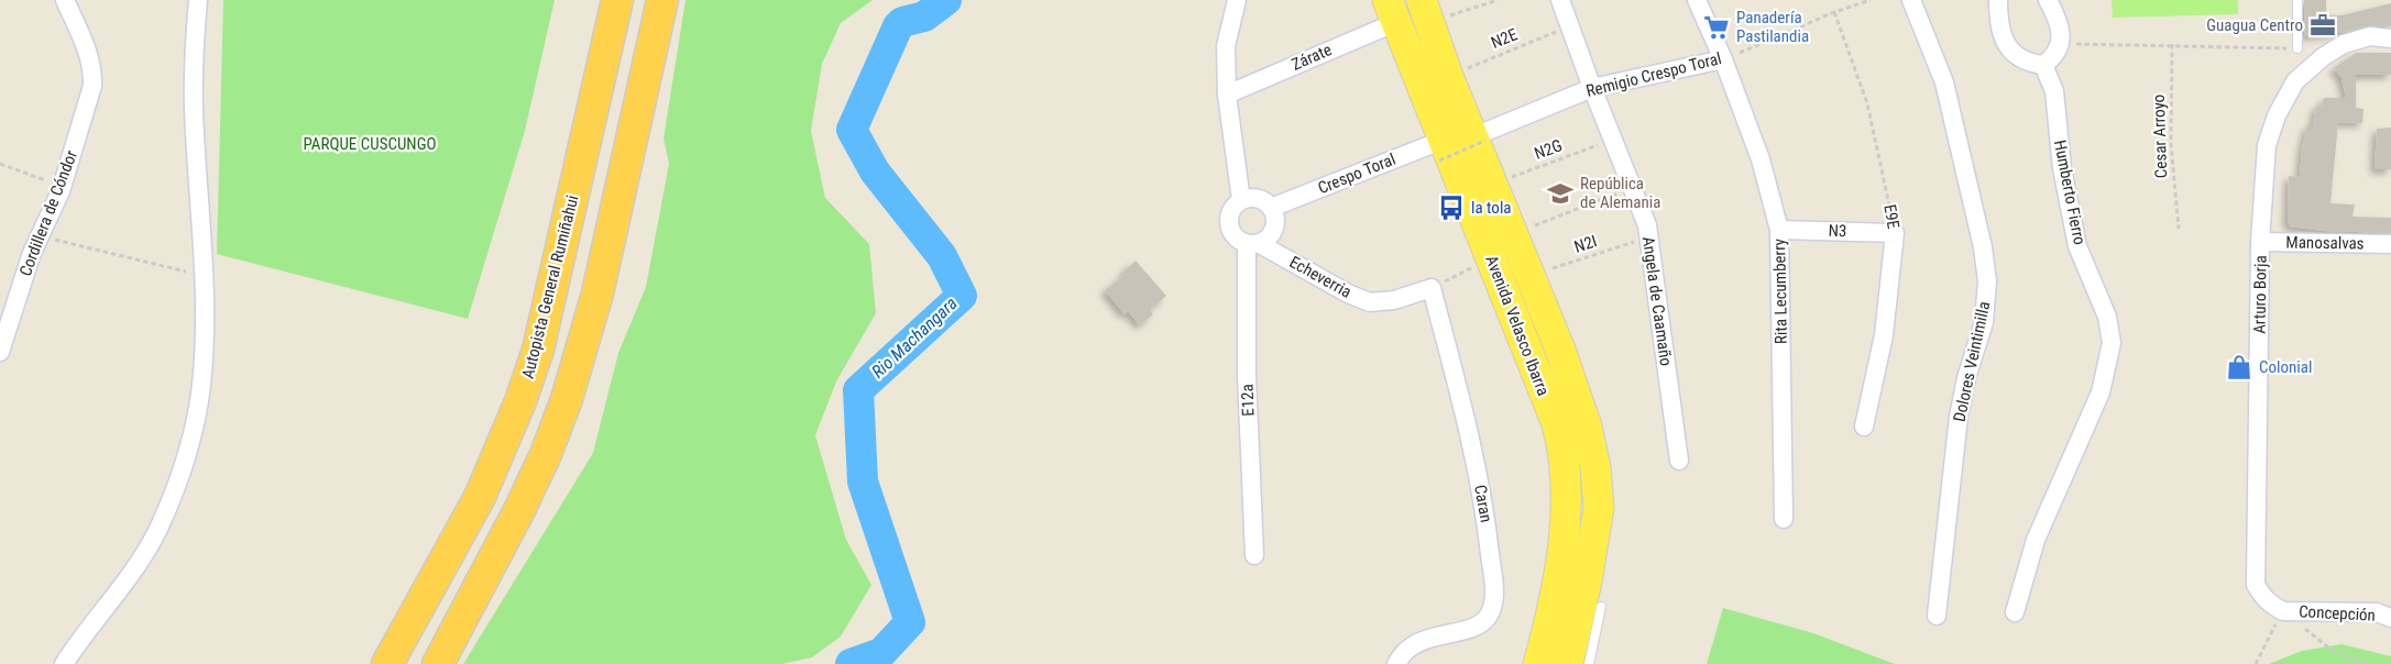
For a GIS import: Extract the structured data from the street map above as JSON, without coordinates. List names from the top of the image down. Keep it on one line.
{"streets":{"highway":["Autopista General Rumiñahui"],"main road":["Avenida Velasco Ibarra"],"street":["Zárate","Remigio Crespo Toral","Crespo Toral","Humberto Fierro","Cordillera de Cóndor","E9E","N3","Manosalvas","Echeverria","Rita Lecumberry","Arturo Borja","Angela de Caamaño","Dolores Veintimilla","E12a","Caran","Concepción"],"path":["N2E","Cesar Arroyo","N2G","N2I"]},"crossings":[["N2E","Angela de Caamaño"],["N2E","Avenida Velasco Ibarra"],["Zárate","Avenida Velasco Ibarra"],["Remigio Crespo Toral","E9E"],["Remigio Crespo Toral","Rita Lecumberry"],["Remigio Crespo Toral","Angela de Caamaño"],["Remigio Crespo Toral","Avenida Velasco Ibarra"],["N2G","Angela de Caamaño"],["N2G","Avenida Velasco Ibarra"],["Crespo Toral","Echeverria"],["Crespo Toral","Avenida Velasco Ibarra"],["Crespo Toral","E12a"],["E9E","N3"],["N3","Rita Lecumberry"],["Manosalvas","Arturo Borja"],["N2I","Angela de Caamaño"],["N2I","Avenida Velasco Ibarra"],["Echeverria","E12a"],["Echeverria","Caran"],["Arturo Borja","Concepción"]],"water":["Rio Machangara"],"parks":["PARQUE CUSCUNGO"],"places":{"office":["Guagua Centro"],"supermarket":["Panadería Pastilandia"],"school or university":["República de Alemania"],"bus stop":["la tola"],"shop":["Colonial"]}}
